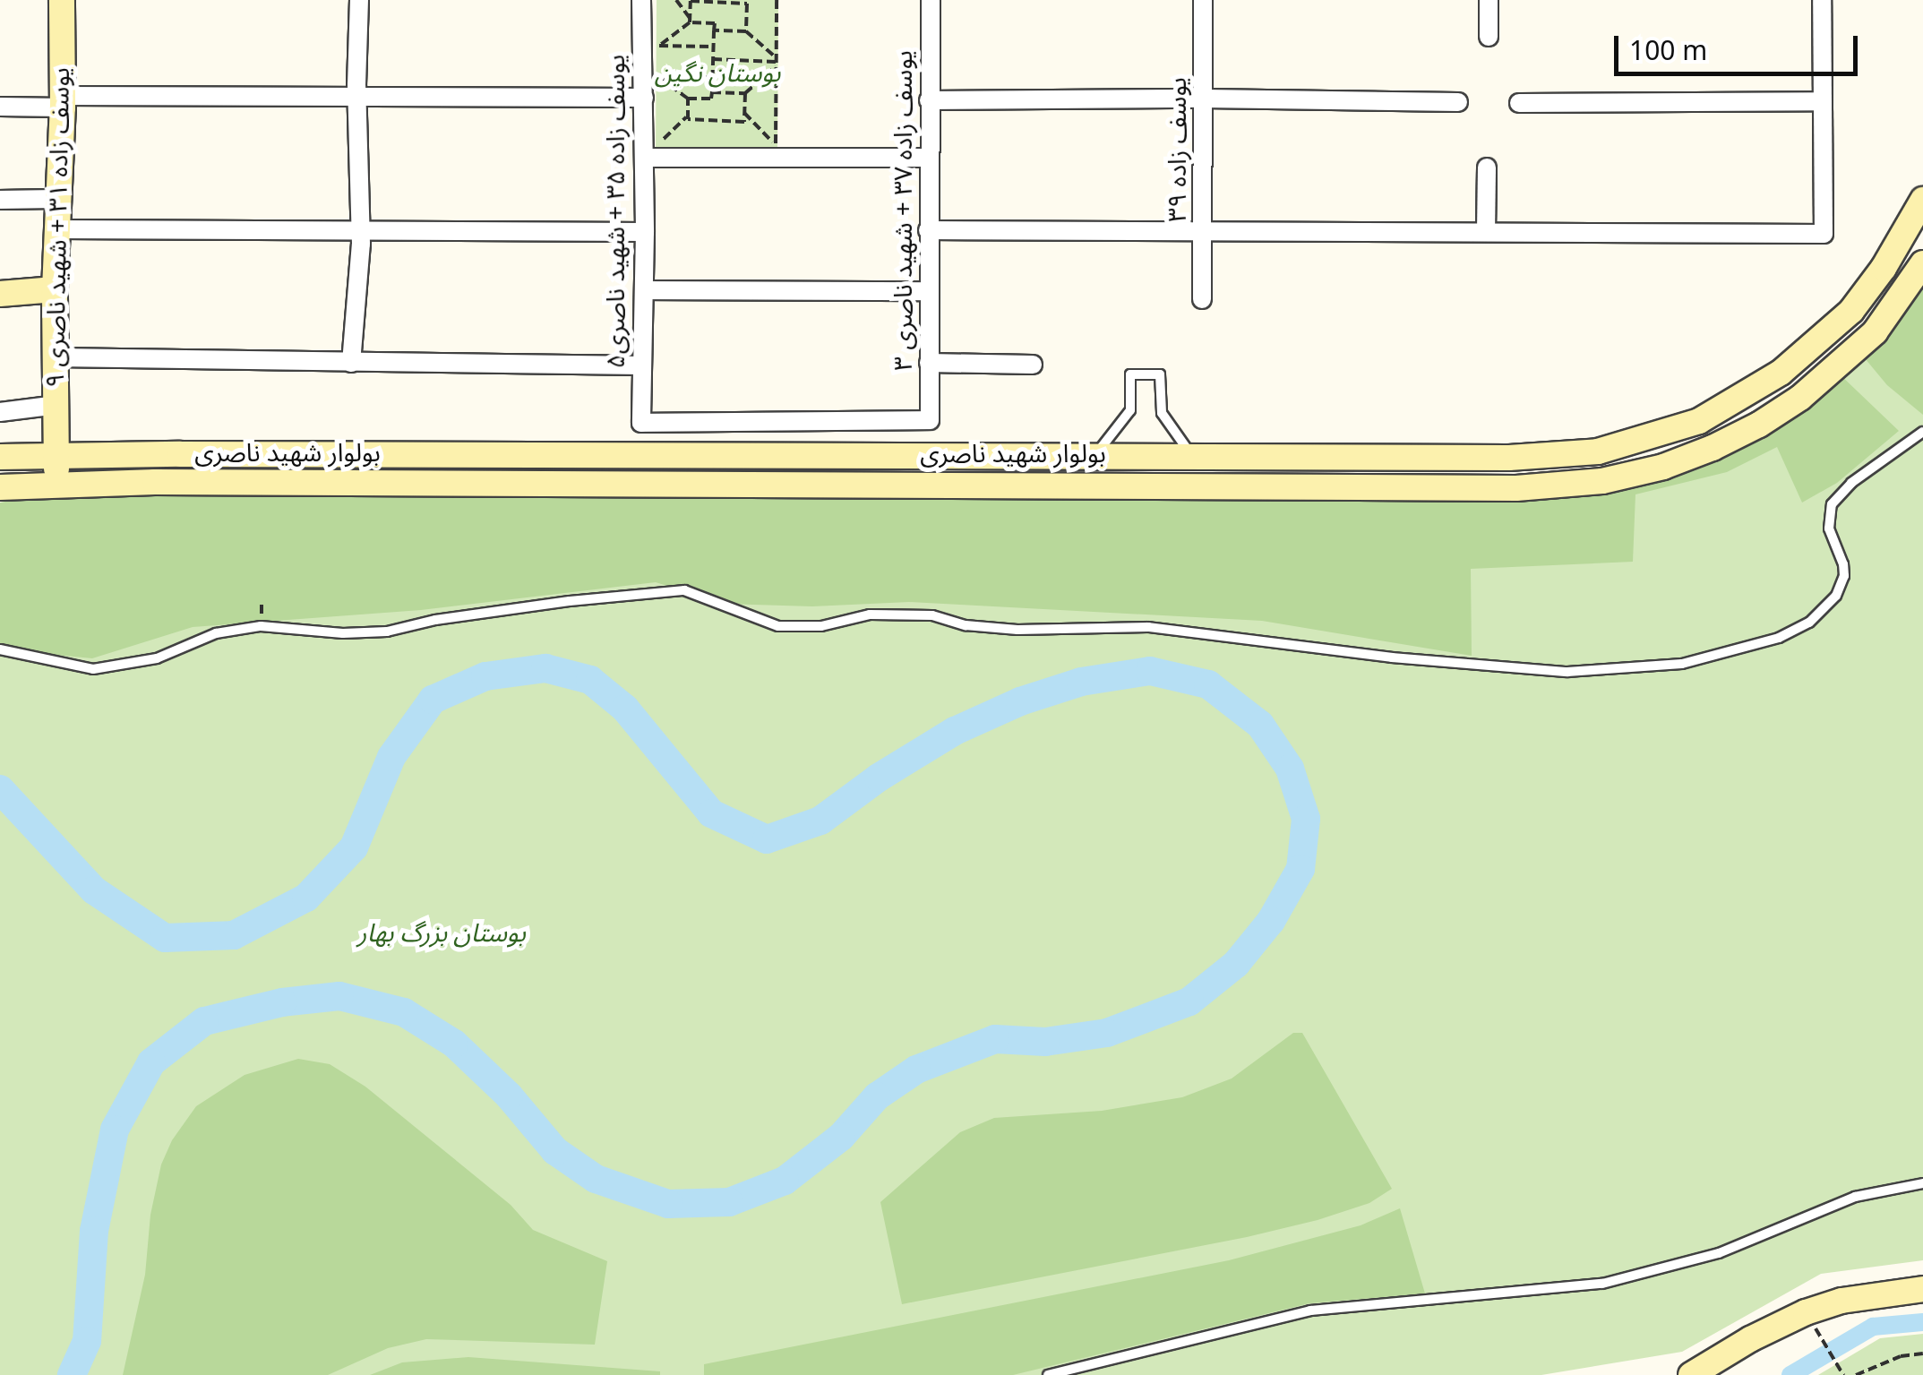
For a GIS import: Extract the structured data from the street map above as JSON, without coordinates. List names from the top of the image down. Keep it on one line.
{"streets":{"main road":["یوسف زاده ۳۱ + شهید ناصری ۹","بولوار شهید ناصری"],"street":["یوسف زاده ۳۹","یوسف زاده ۳۷ + شهید ناصری ۳","یوسف زاده ۳۵ + شهید ناصری۵"]},"crossings":[["یوسف زاده ۳۷ + شهید ناصری ۳","یوسف زاده ۳۵ + شهید ناصری۵"],["یوسف زاده ۳۱ + شهید ناصری ۹","بولوار شهید ناصری"]],"parks":["بوستان نگین","بوستان بزرگ بهار"],"scale_bar":"100 m"}
